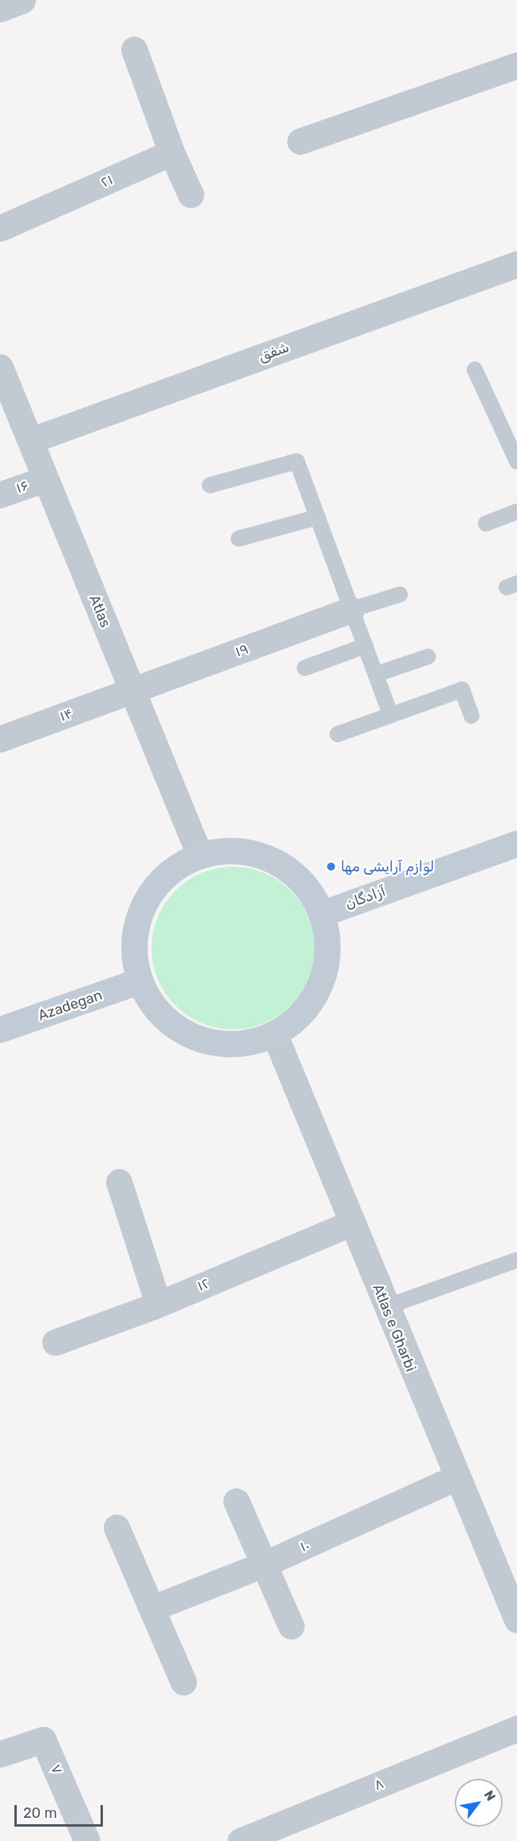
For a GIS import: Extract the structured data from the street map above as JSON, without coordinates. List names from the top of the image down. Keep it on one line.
{"streets":{"main road":["آزادگان","Azadegan"],"street":["۲۱","شفق","۱۶","Atlas","۱۹","۱۴","۱۲","Atlas e Gharbi","۱۰","۷","۸"]},"crossings":[["شفق","Atlas"],["۱۶","Atlas"],["Atlas","۱۹"],["Atlas","۱۴"],["۱۹","۱۴"],["۱۲","Atlas e Gharbi"],["Atlas e Gharbi","۱۰"]],"places":["لوازم آرایشی مها"],"scale_bar":"20 m","north":"top right"}
